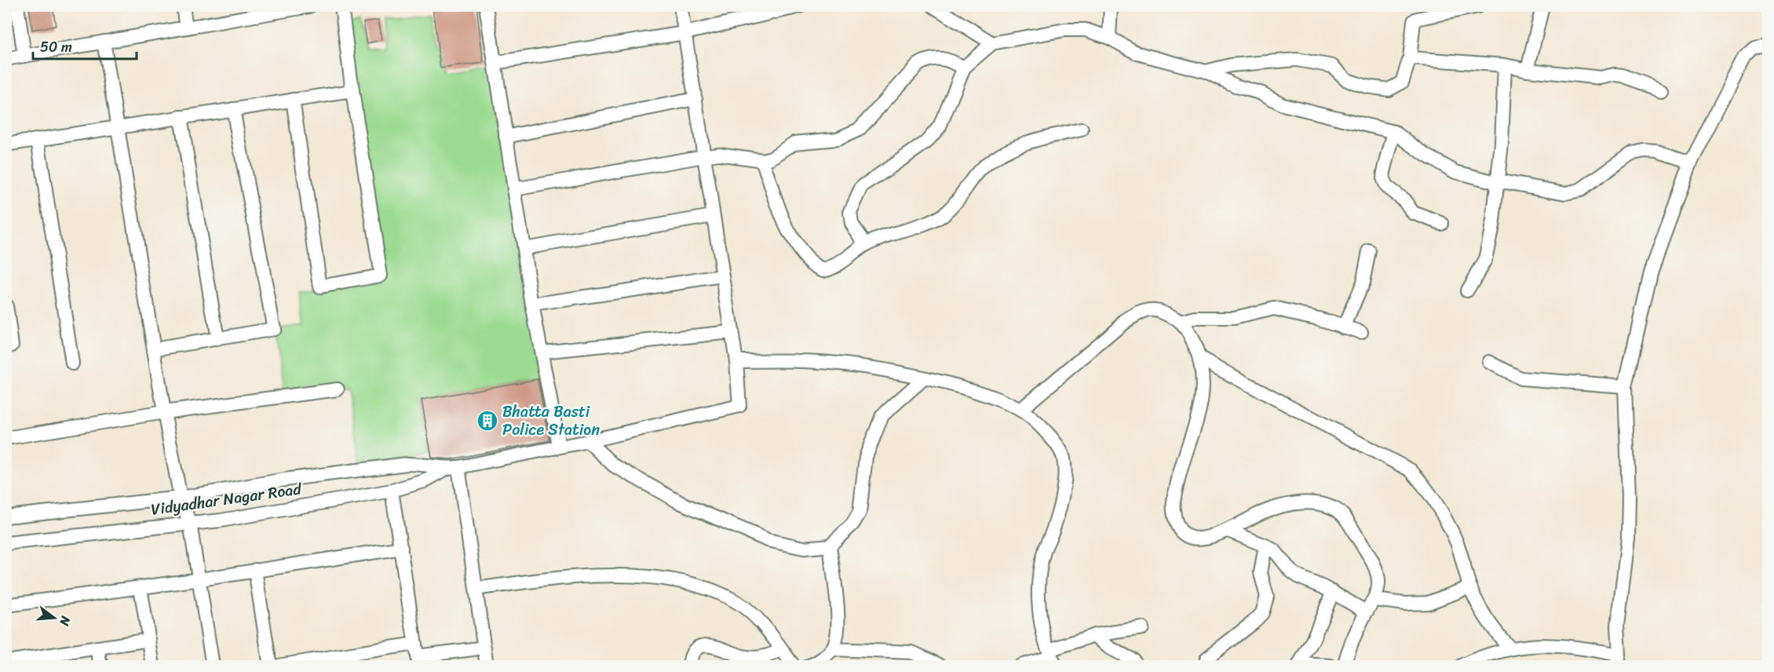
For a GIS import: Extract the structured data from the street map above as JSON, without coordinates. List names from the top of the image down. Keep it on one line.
{"streets":{"street":["Vidyadhar Nagar Road"]},"places":{"building":["Bhatta Basti Police Station"]},"scale_bar":"50 m","north":"right"}
